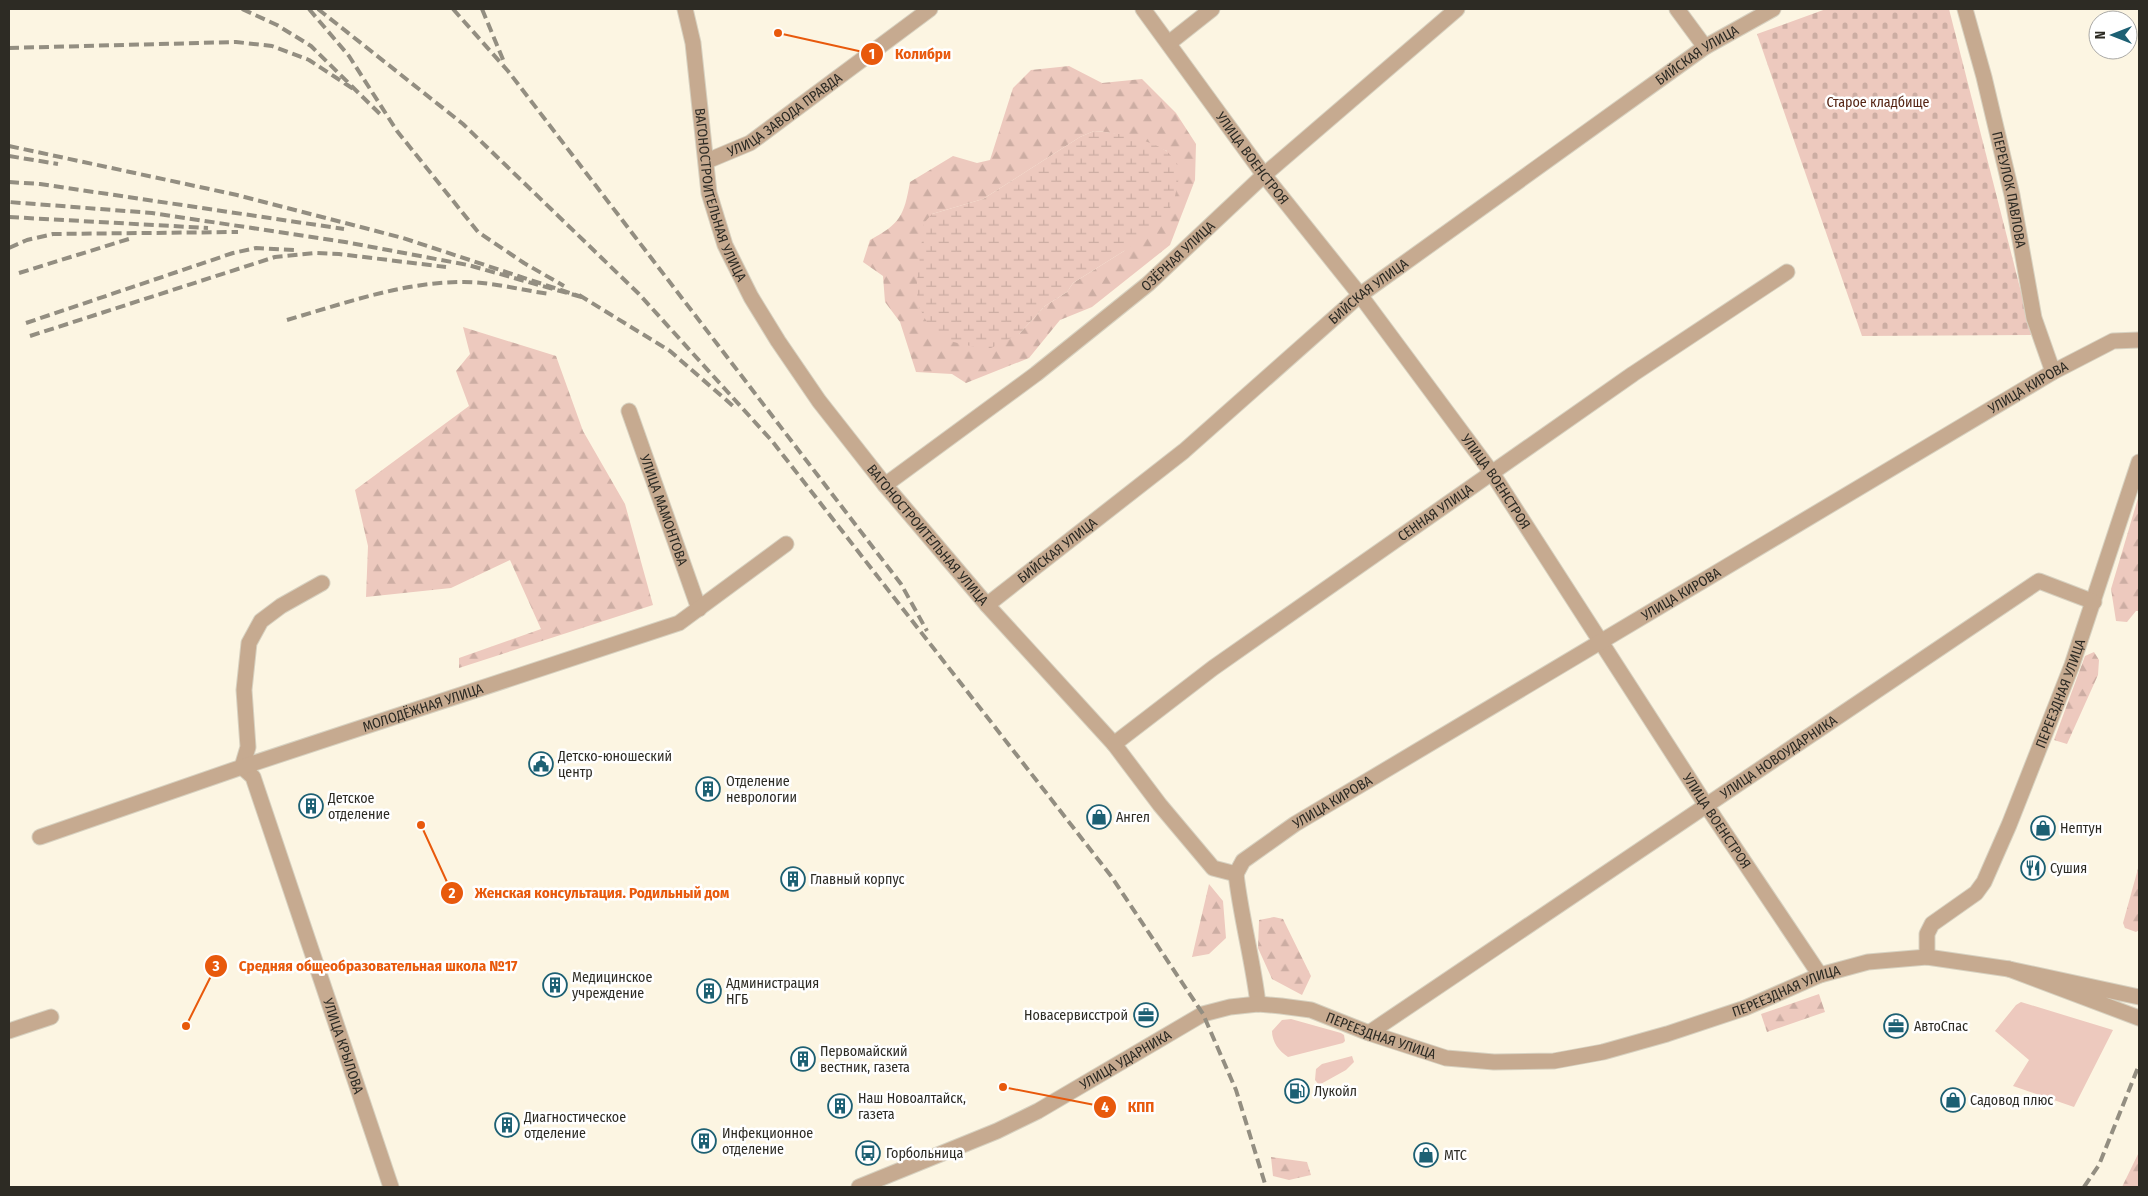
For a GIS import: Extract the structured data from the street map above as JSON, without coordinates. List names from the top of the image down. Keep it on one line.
{"streets":{"street":["БИЙСКАЯ УЛИЦА","УЛИЦА ЗАВОДА ПРАВДА","УЛИЦА ВОЕНСТРОЯ","ПЕРЕУЛОК ПАВЛОВА","ВАГОНОСТРОИТЕЛЬНАЯ УЛИЦА","ОЗЁРНАЯ УЛИЦА","УЛИЦА КИРОВА","УЛИЦА МАМОНТОВА","СЕННАЯ УЛИЦА","ПЕРЕЕЗДНАЯ УЛИЦА","МОЛОДЁЖНАЯ УЛИЦА","УЛИЦА НОВОУДАРНИКА","УЛИЦА КРЫЛОВА","УЛИЦА УДАРНИКА"]},"crossings":[["БИЙСКАЯ УЛИЦА","УЛИЦА ВОЕНСТРОЯ"],["БИЙСКАЯ УЛИЦА","ВАГОНОСТРОИТЕЛЬНАЯ УЛИЦА"],["УЛИЦА ЗАВОДА ПРАВДА","ВАГОНОСТРОИТЕЛЬНАЯ УЛИЦА"],["УЛИЦА ВОЕНСТРОЯ","ОЗЁРНАЯ УЛИЦА"],["УЛИЦА ВОЕНСТРОЯ","УЛИЦА КИРОВА"],["УЛИЦА ВОЕНСТРОЯ","СЕННАЯ УЛИЦА"],["УЛИЦА ВОЕНСТРОЯ","ПЕРЕЕЗДНАЯ УЛИЦА"],["УЛИЦА ВОЕНСТРОЯ","УЛИЦА НОВОУДАРНИКА"],["ПЕРЕУЛОК ПАВЛОВА","УЛИЦА КИРОВА"],["ВАГОНОСТРОИТЕЛЬНАЯ УЛИЦА","ОЗЁРНАЯ УЛИЦА"],["ВАГОНОСТРОИТЕЛЬНАЯ УЛИЦА","УЛИЦА КИРОВА"],["ВАГОНОСТРОИТЕЛЬНАЯ УЛИЦА","СЕННАЯ УЛИЦА"],["УЛИЦА МАМОНТОВА","МОЛОДЁЖНАЯ УЛИЦА"],["ПЕРЕЕЗДНАЯ УЛИЦА","УЛИЦА НОВОУДАРНИКА"],["ПЕРЕЕЗДНАЯ УЛИЦА","УЛИЦА УДАРНИКА"],["МОЛОДЁЖНАЯ УЛИЦА","УЛИЦА КРЫЛОВА"]],"parks":["Старое кладбище"],"places":{"other":["Колибри","Женская консультация. Родильный дом","Средняя общеобразовательная школа №17","КПП"],"public building":["Детско-юношеский центр"],"building":["Отделение неврологии","Детское отделение","Главный корпус","Медицинское учреждение","Администрация НГБ","Первомайский вестник, газета","Наш Новоалтайск, газета","Диагностическое отделение","Инфекционное отделение"],"shop":["Ангел","Нептун","Садовод плюс","МТС"],"restaurant":["Сушия"],"office":["Новасервисстрой","АвтоСпас"],"fuel station":["Лукойл"],"bus stop":["Горбольница"]},"north":"left"}
